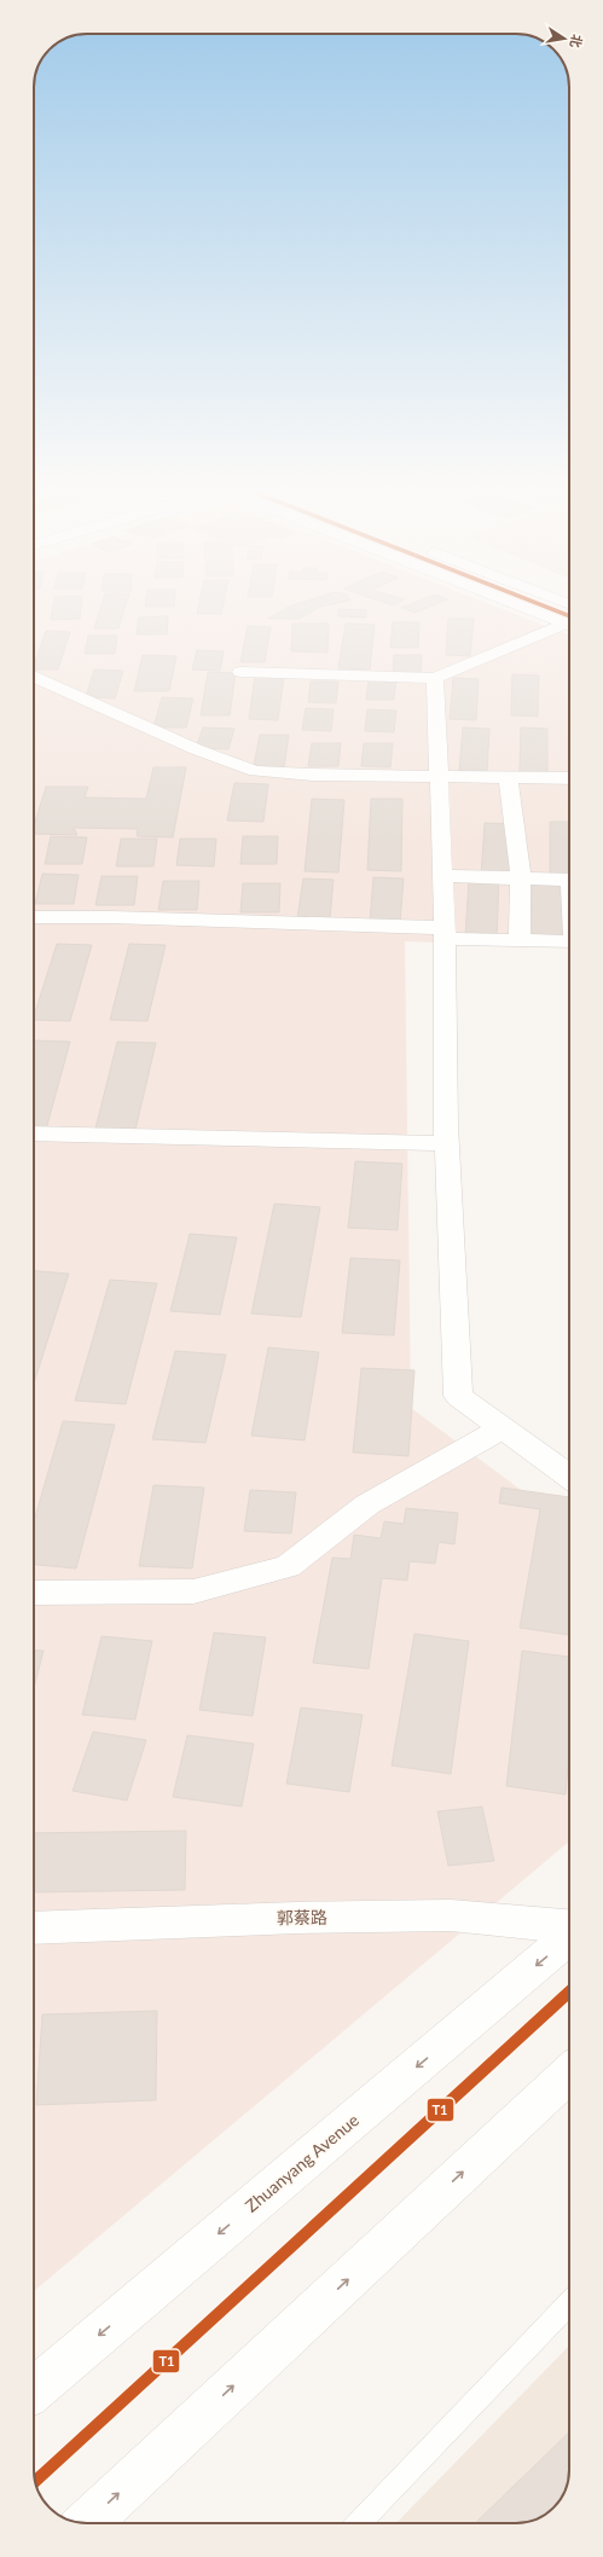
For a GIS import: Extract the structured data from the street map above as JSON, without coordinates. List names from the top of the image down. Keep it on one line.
{"streets":{"street":["郭蔡路","Zhuanyang Avenue"]},"lines":["transit line T1"],"north":"right"}
